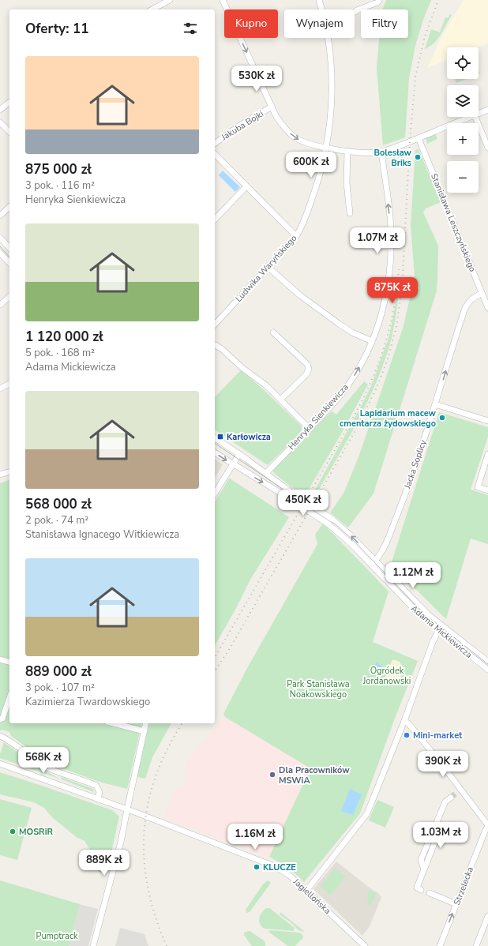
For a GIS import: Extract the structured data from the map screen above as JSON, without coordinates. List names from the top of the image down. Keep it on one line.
{"streets":{"street":["Jakuba Bojki","Stanisława Leszczyńskiego","Ludwika Waryńskiego","Henryka Sienkiewicza","Jacka Soplicy","Adama Mickiewicza","Strzelecka","Jagiellońska"]},"crossings":[["Stanisława Leszczyńskiego","Jacka Soplicy"],["Henryka Sienkiewicza","Adama Mickiewicza"],["Jacka Soplicy","Adama Mickiewicza"]],"one_way":["Henryka Sienkiewicza","Jacka Soplicy"],"parks":["Ogródek Jordanowski","Park Stanisława Noakowskiego","Pumptrack"],"places":{"other":["Bolesław Briks","Lapidarium macew cmentarza żydowskiego","Mini-market","Dla Pracowników MSWiA","MOSRiR","KLUCZE"],"transit":["Karłowicza"]},"page":{"chip":["Kupno","Wynajem","Filtry"],"heading":"Oferty: 11","map_buttons":["+","−"],"list":[{"name":"875 000 zł","note":"3 pok. · 116 m² · Henryka Sienkiewicza"},{"name":"1 120 000 zł","note":"5 pok. · 168 m² · Adama Mickiewicza"},{"name":"568 000 zł","note":"2 pok. · 74 m² · Stanisława Ignacego Witkiewicza"},{"name":"889 000 zł","note":"3 pok. · 107 m² · Kazimierza Twardowskiego"}],"price":["530K zł","600K zł","1.07M zł","875K zł","450K zł","1.12M zł","568K zł","390K zł","1.03M zł","1.16M zł","889K zł"]}}
